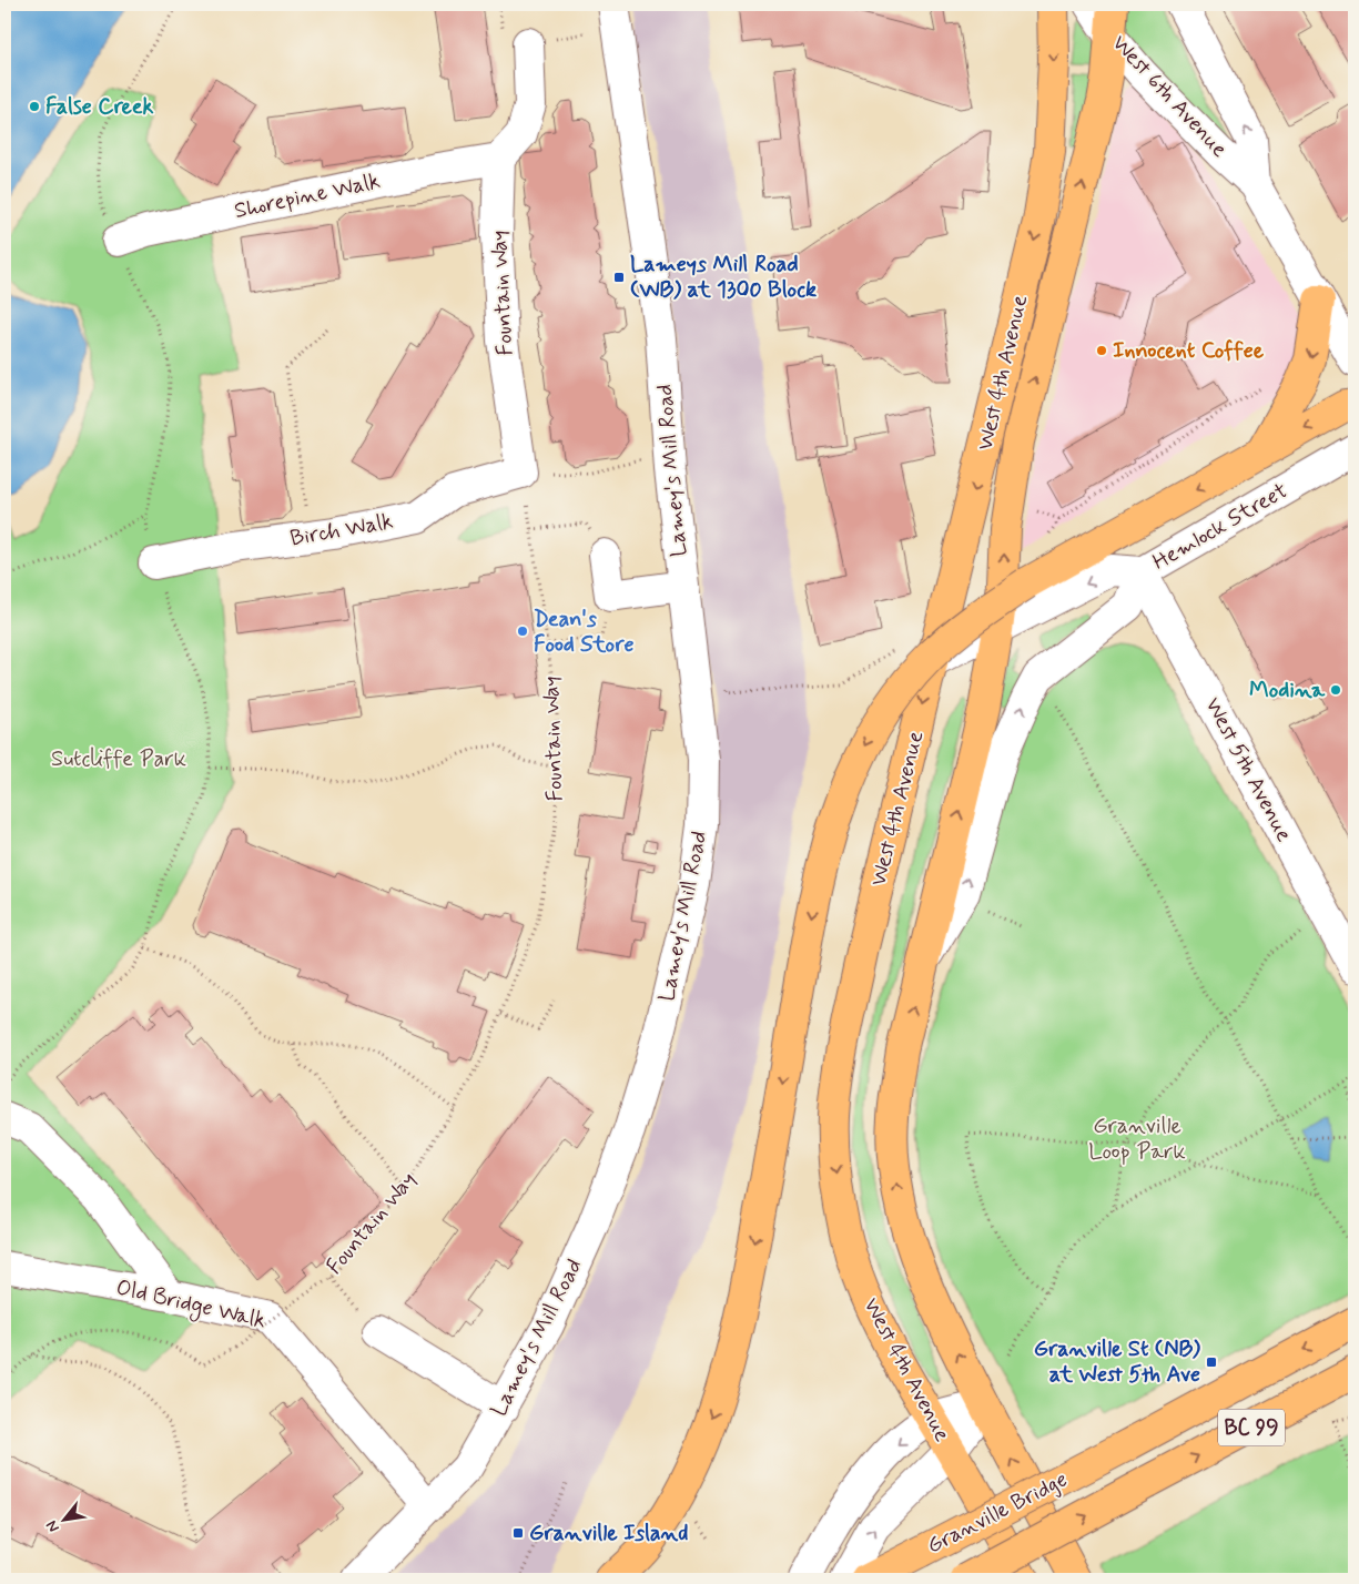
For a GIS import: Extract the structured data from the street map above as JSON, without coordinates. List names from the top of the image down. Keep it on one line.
{"streets":{"main road":["West 4th Avenue","BC 99","Granville Bridge"],"street":["West 6th Avenue","Shorepine Walk","Fountain Way","Lamey's Mill Road","Hemlock Street","Birch Walk","West 5th Avenue","Old Bridge Walk"]},"crossings":[["West 6th Avenue","West 4th Avenue"],["Shorepine Walk","Fountain Way"],["Fountain Way","Birch Walk"],["West 4th Avenue","Hemlock Street"],["Lamey's Mill Road","Old Bridge Walk"],["Hemlock Street","West 5th Avenue"]],"parks":["Sutcliffe Park","Granville Loop Park"],"places":{"other":["False Creek","Innocent Coffee","Dean's Food Store","Modina"],"transit":["Lameys Mill Road (WB) at 1300 Block","Granville St (NB) at West 5th Ave","Granville Island"]},"north":"bottom left"}
